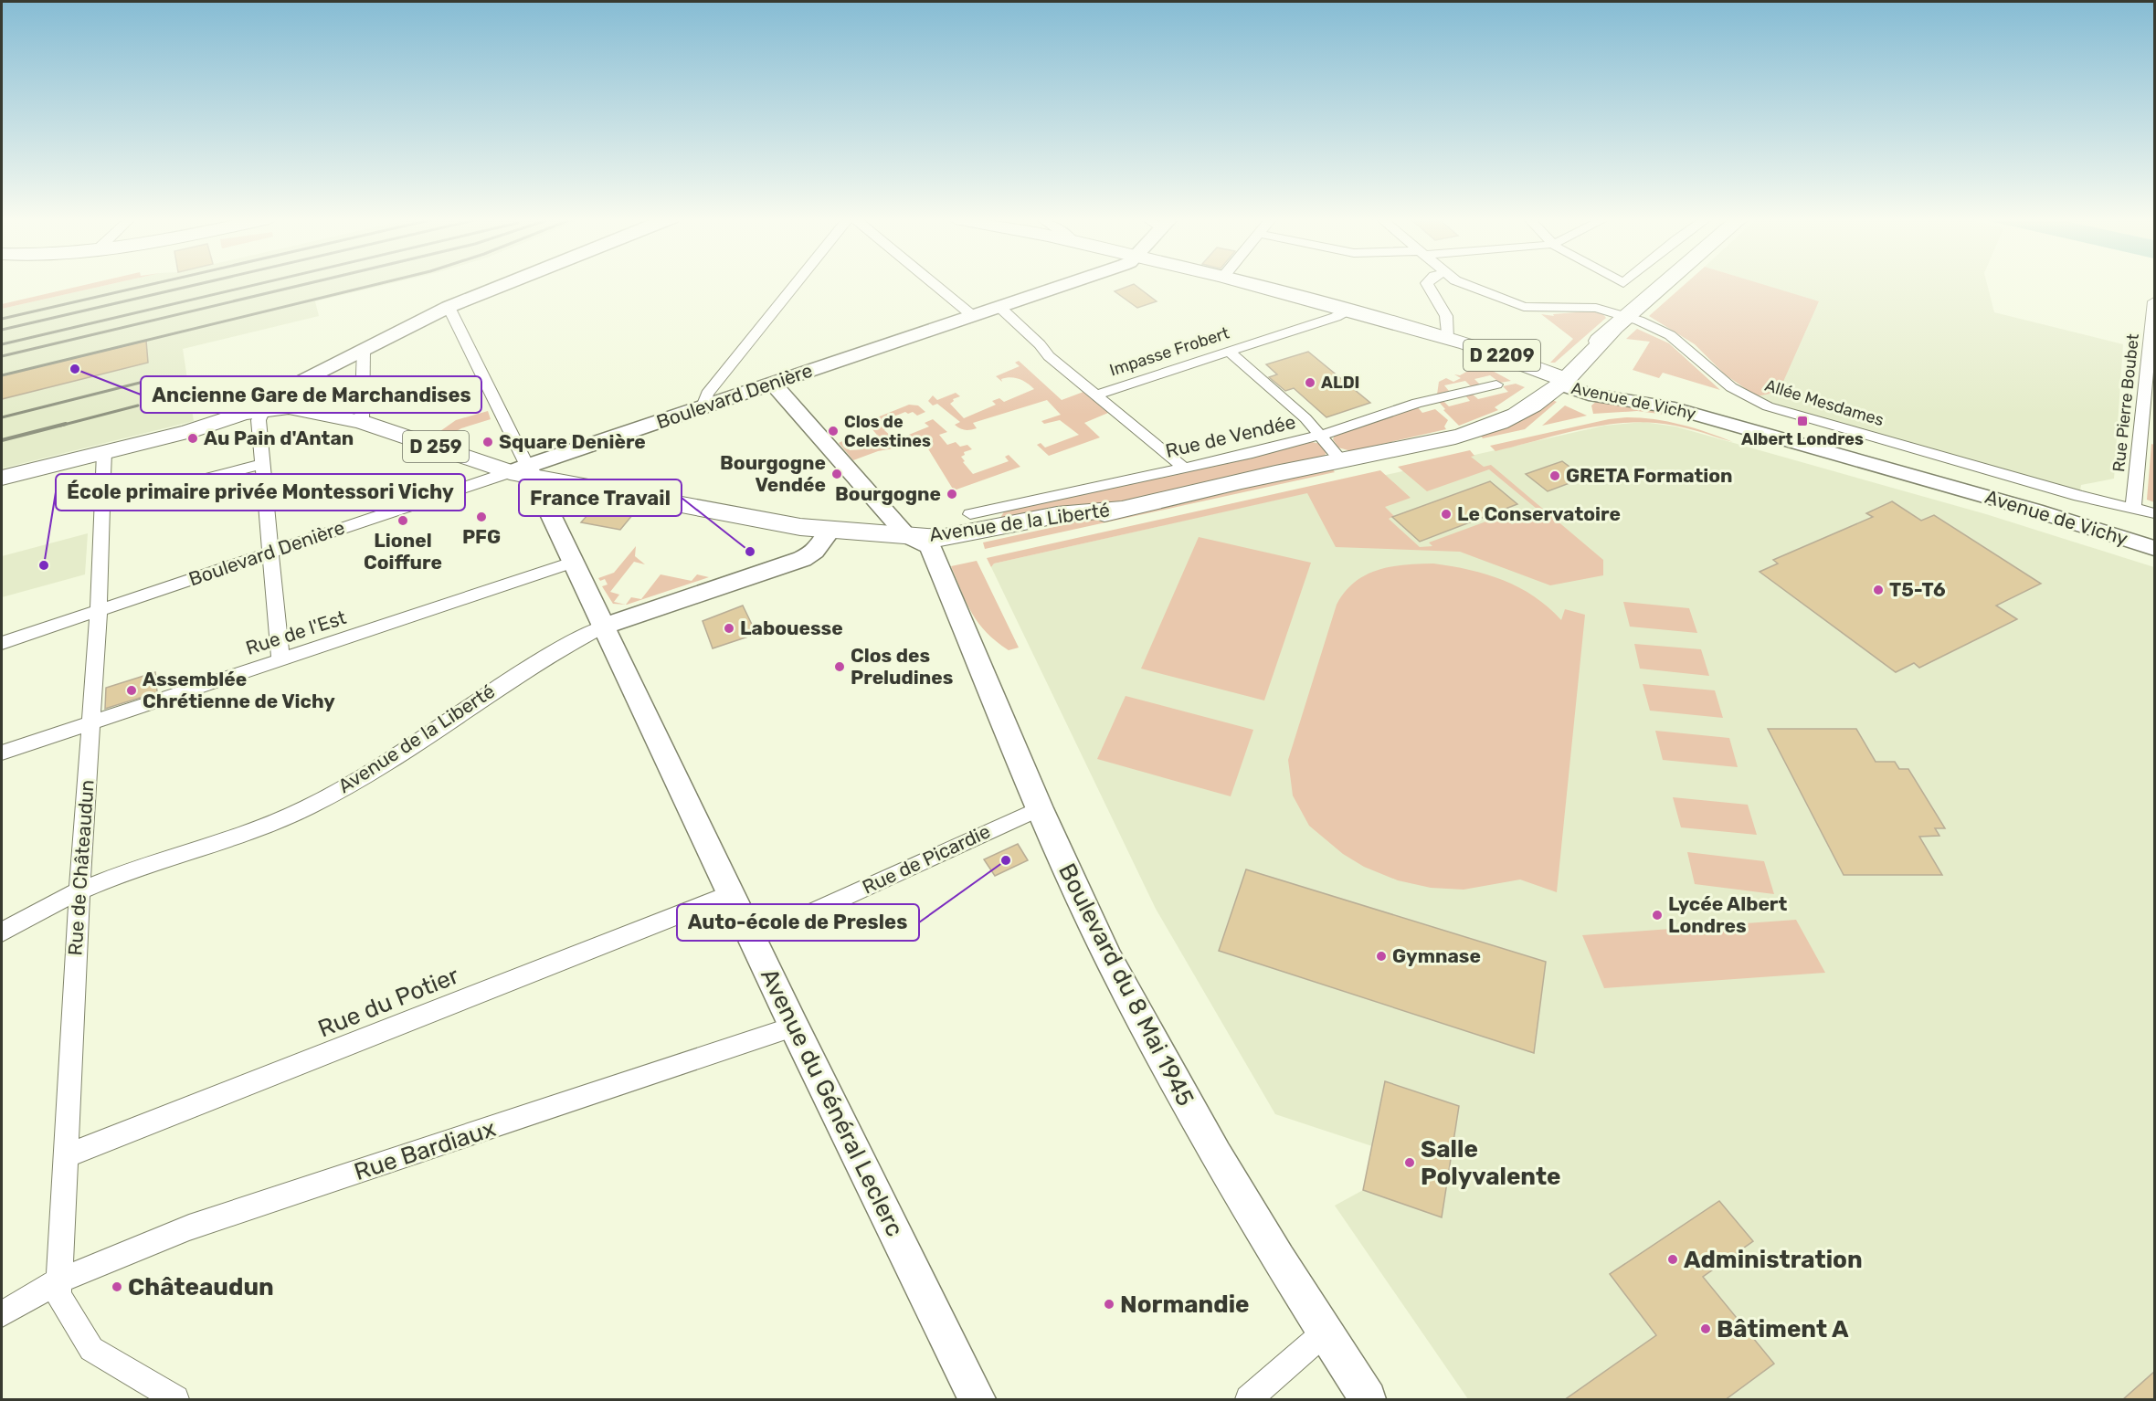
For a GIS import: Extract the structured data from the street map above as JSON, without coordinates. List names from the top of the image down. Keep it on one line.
{"streets":{"main road":["D 2209","Avenue de Vichy","D 259","Avenue de la Liberté"],"street":["Impasse Frobert","Boulevard Denière","Allée Mesdames","Rue Pierre Boubet","Rue de Vendée","Rue de l'Est","Rue de Picardie","Rue de Châteaudun","Boulevard du 8 Mai 1945","Rue du Potier","Avenue du Général Leclerc","Rue Bardiaux"]},"crossings":[["Impasse Frobert","D 2209"],["D 2209","Avenue de Vichy"],["Boulevard Denière","D 259"],["Boulevard Denière","Rue de Châteaudun"],["Boulevard Denière","Avenue du Général Leclerc"],["Avenue de Vichy","Avenue de la Liberté"],["Allée Mesdames","Rue Pierre Boubet"],["Allée Mesdames","Avenue de la Liberté"],["D 259","Avenue du Général Leclerc"],["Avenue de la Liberté","Rue de Châteaudun"],["Avenue de la Liberté","Boulevard du 8 Mai 1945"],["Avenue de la Liberté","Avenue du Général Leclerc"],["Rue de l'Est","Rue de Châteaudun"],["Rue de l'Est","Avenue du Général Leclerc"],["Rue de Picardie","Boulevard du 8 Mai 1945"],["Rue de Picardie","Avenue du Général Leclerc"],["Rue de Châteaudun","Rue du Potier"],["Rue de Châteaudun","Rue Bardiaux"],["Rue du Potier","Avenue du Général Leclerc"],["Avenue du Général Leclerc","Rue Bardiaux"]],"places":{"other":["Ancienne Gare de Marchandises","ALDI","Clos de Celestines","Au Pain d'Antan","Square Denière","Bourgogne Vendée","GRETA Formation","Bourgogne","Le Conservatoire","PFG","Lionel Coiffure","France Travail","École primaire privée Montessori Vichy","T5-T6","Labouesse","Clos des Preludines","Assemblée Chrétienne de Vichy","Auto-école de Presles","Lycée Albert Londres","Gymnase","Salle Polyvalente","Administration","Châteaudun","Normandie","Bâtiment A"],"transit":["Albert Londres"]}}
